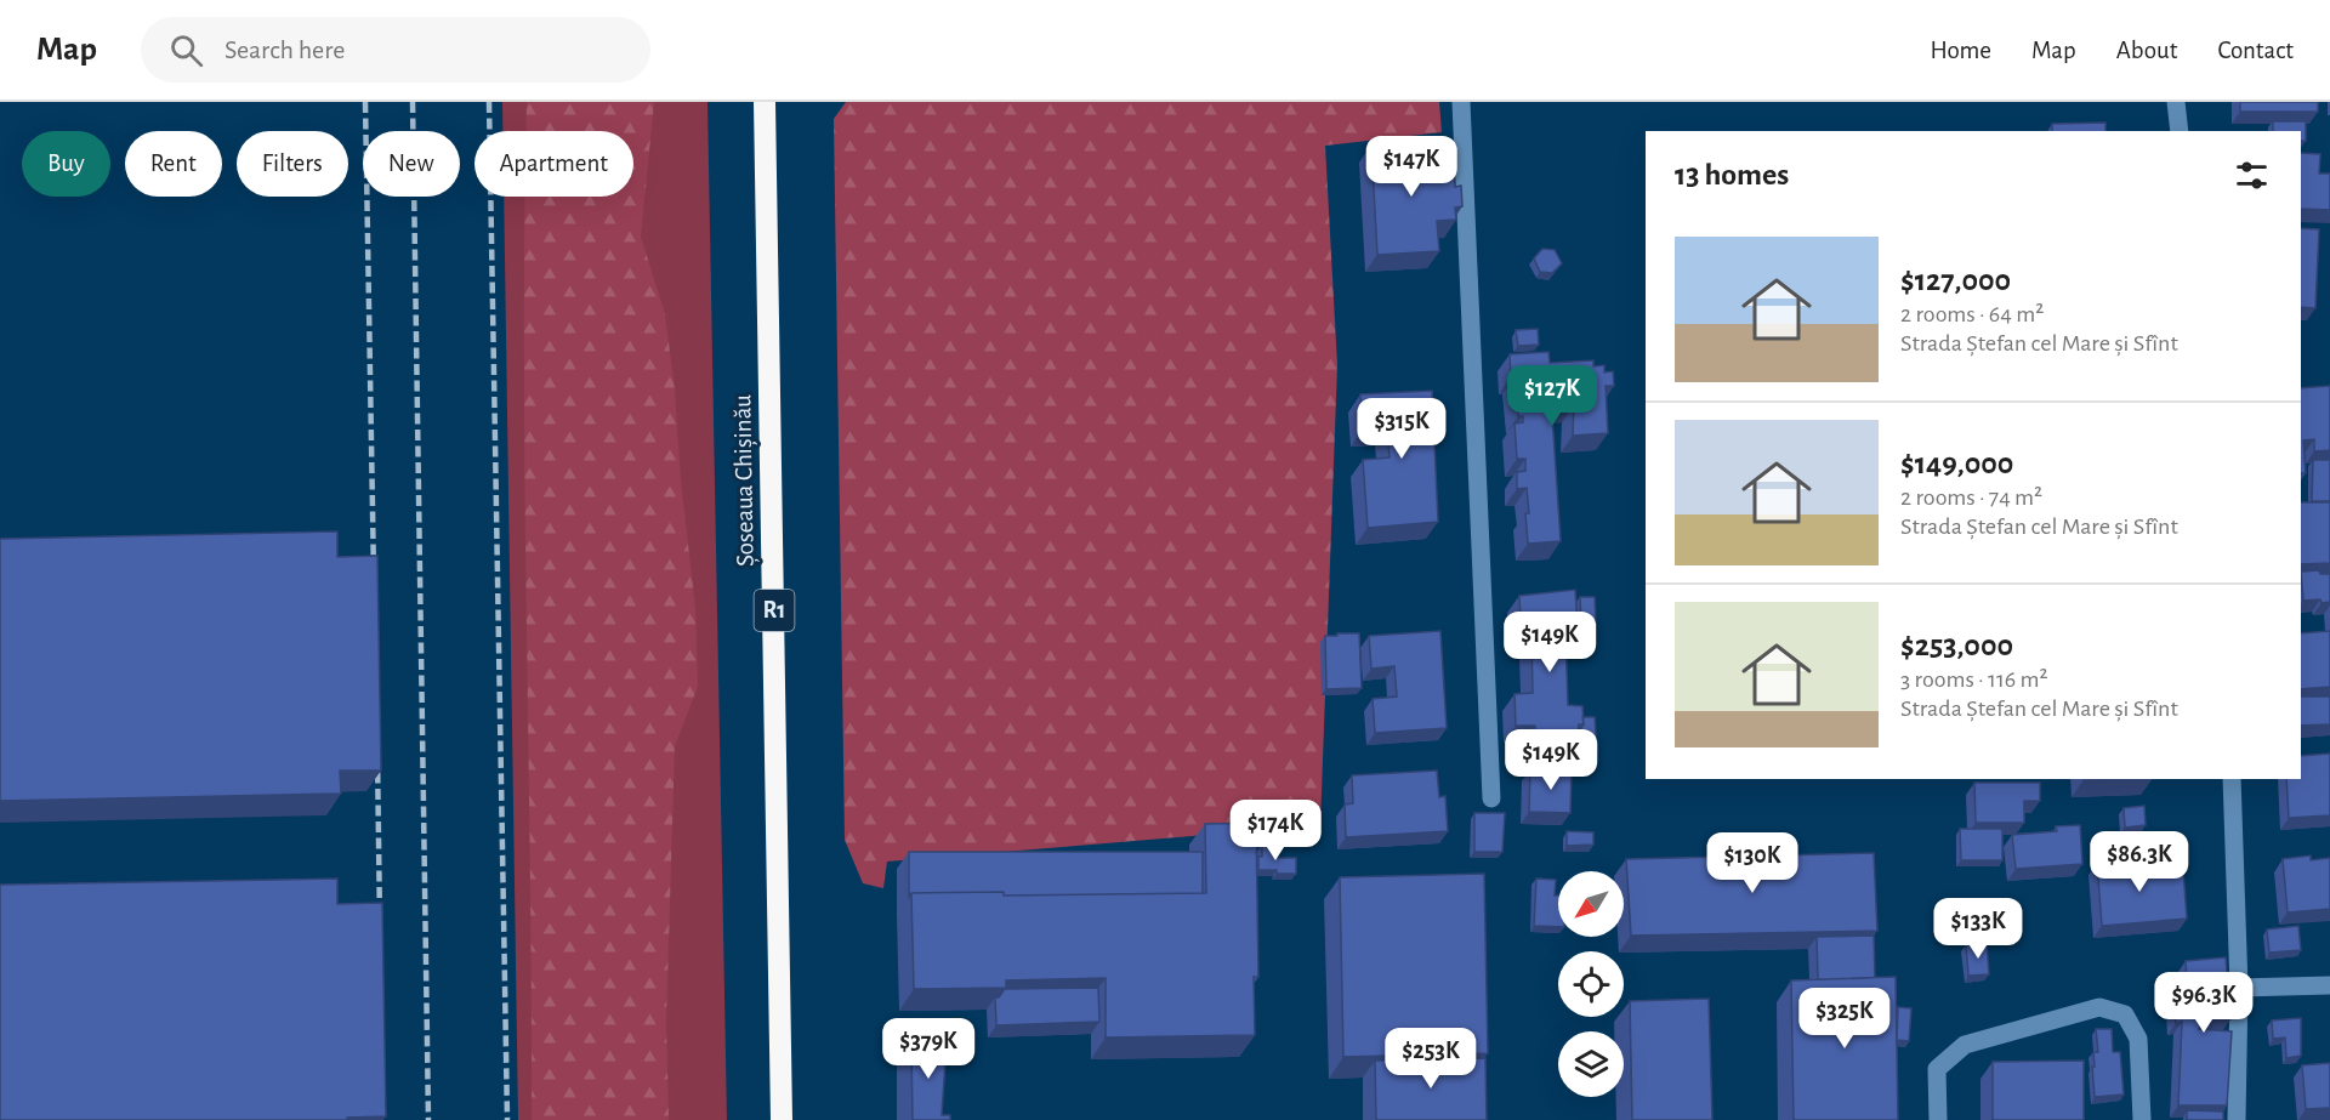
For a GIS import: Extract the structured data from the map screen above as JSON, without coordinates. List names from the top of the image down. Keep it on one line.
{"streets":{"highway":["Șoseaua Chișinău","R1"]},"north":"bottom left","page":{"header":"Map","search":"Search here","nav":["Home","Map","About","Contact"],"chip":["Buy","Rent","Filters","New","Apartment"],"heading":"13 homes","price":["$147K","$127K","$315K","$149K","$149K","$174K","$86.3K","$130K","$133K","$96.3K","$325K","$379K","$253K"],"list":[{"name":"$127,000","note":"2 rooms · 64 m² · Strada Ștefan cel Mare și Sfînt"},{"name":"$149,000","note":"2 rooms · 74 m² · Strada Ștefan cel Mare și Sfînt"},{"name":"$253,000","note":"3 rooms · 116 m² · Strada Ștefan cel Mare și Sfînt"}]}}
